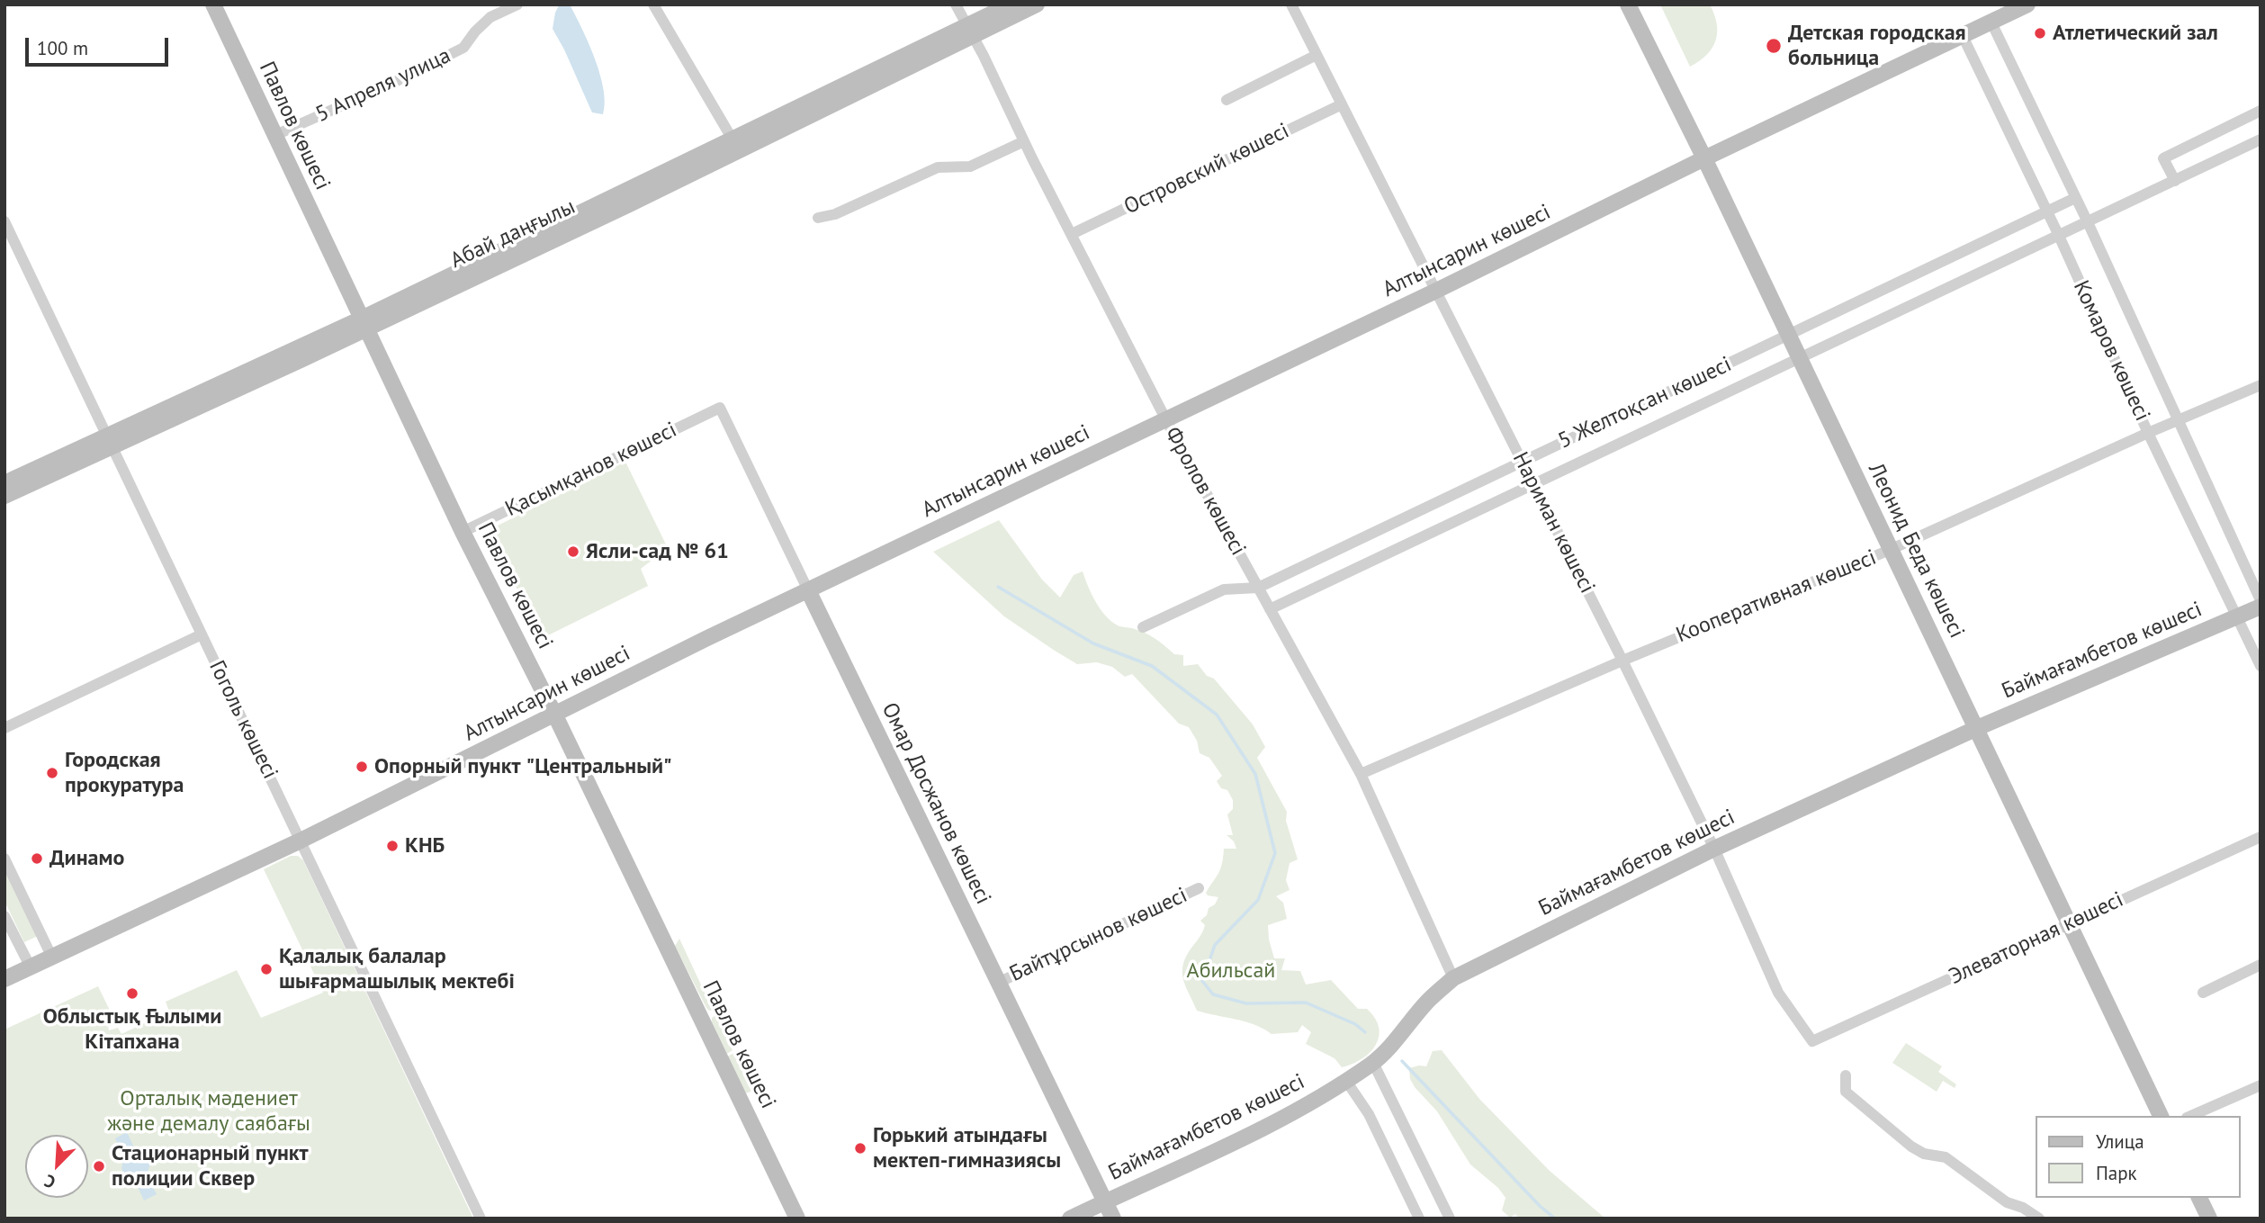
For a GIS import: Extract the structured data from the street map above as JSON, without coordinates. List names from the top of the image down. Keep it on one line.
{"streets":{"street":["5 Апреля улица","Павлов көшесі","Островский көшесі","Абай даңғылы","Алтынсарин көшесі","Комаров көшесі","5 Желтоқсан көшесі","Қасымқанов көшесі","Фролов көшесі","Нариман көшесі","Леонид Беда көшесі","Кооперативная көшесі","Баймағамбетов көшесі","Гоголь көшесі","Омар Досжанов көшесі","Байтұрсынов көшесі","Элеваторная көшесі"]},"crossings":[["5 Апреля улица","Павлов көшесі"],["Павлов көшесі","Абай даңғылы"],["Павлов көшесі","Алтынсарин көшесі"],["Павлов көшесі","Қасымқанов көшесі"],["Островский көшесі","Фролов көшесі"],["Островский көшесі","Нариман көшесі"],["Абай даңғылы","Фролов көшесі"],["Абай даңғылы","Гоголь көшесі"],["Алтынсарин көшесі","Комаров көшесі"],["Алтынсарин көшесі","Фролов көшесі"],["Алтынсарин көшесі","Нариман көшесі"],["Алтынсарин көшесі","Леонид Беда көшесі"],["Алтынсарин көшесі","Гоголь көшесі"],["Алтынсарин көшесі","Омар Досжанов көшесі"],["Комаров көшесі","5 Желтоқсан көшесі"],["Комаров көшесі","Кооперативная көшесі"],["Комаров көшесі","Баймағамбетов көшесі"],["5 Желтоқсан көшесі","Фролов көшесі"],["5 Желтоқсан көшесі","Нариман көшесі"],["5 Желтоқсан көшесі","Леонид Беда көшесі"],["Қасымқанов көшесі","Омар Досжанов көшесі"],["Фролов көшесі","Кооперативная көшесі"],["Фролов көшесі","Баймағамбетов көшесі"],["Нариман көшесі","Кооперативная көшесі"],["Нариман көшесі","Баймағамбетов көшесі"],["Нариман көшесі","Элеваторная көшесі"],["Леонид Беда көшесі","Кооперативная көшесі"],["Леонид Беда көшесі","Баймағамбетов көшесі"],["Леонид Беда көшесі","Элеваторная көшесі"],["Баймағамбетов көшесі","Омар Досжанов көшесі"],["Омар Досжанов көшесі","Байтұрсынов көшесі"]],"parks":["Абильсай","Орталық мәдениет және демалу саябағы"],"places":["Атлетический зал","Детская городская больница","Ясли-сад № 61","Опорный пункт \"Центральный\"","Городская прокуратура","КНБ","Динамо","Қалалық балалар шығармашылық мектебі","Облыстық Ғылыми Кітапхана","Горький атындағы мектеп-гимназиясы","Стационарный пункт полиции Сквер"],"legend":["Улица","Парк"],"scale_bar":"100 m","north":"bottom left"}
